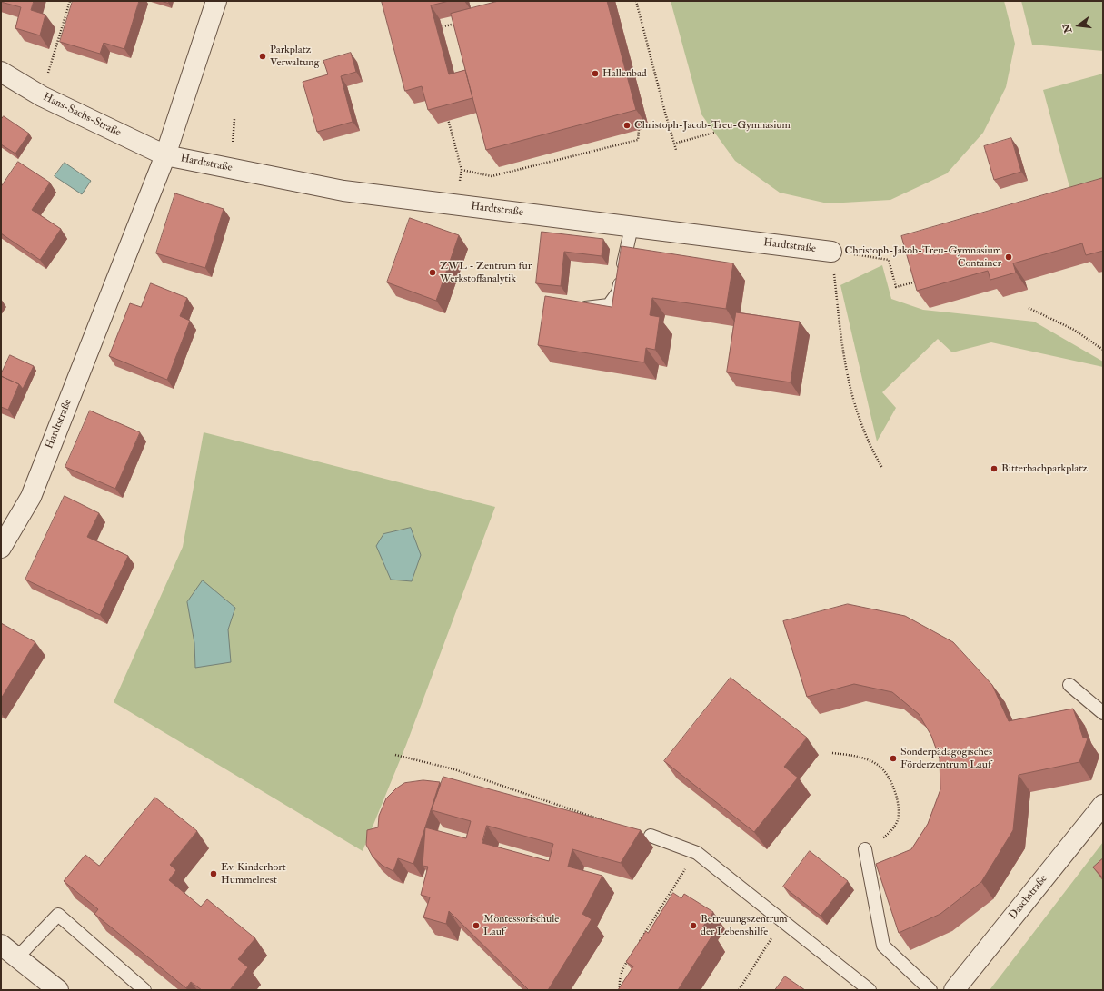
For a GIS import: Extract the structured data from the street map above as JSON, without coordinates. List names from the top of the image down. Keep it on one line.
{"streets":{"street":["Hans-Sachs-Straße","Hardtstraße","Daschstraße"]},"crossings":[["Hans-Sachs-Straße","Hardtstraße"]],"places":["Parkplatz Verwaltung","Hallenbad","Christoph-Jacob-Treu-Gymnasium","Christoph-Jakob-Treu-Gymnasium Container","ZWL - Zentrum für Werkstoffanalytik","Bitterbachparkplatz","Sonderpädagogisches Förderzentrum Lauf","Ev. Kinderhort Hummelnest","Montessorischule Lauf","Betreuungszentrum der Lebenshilfe"],"north":"left"}
